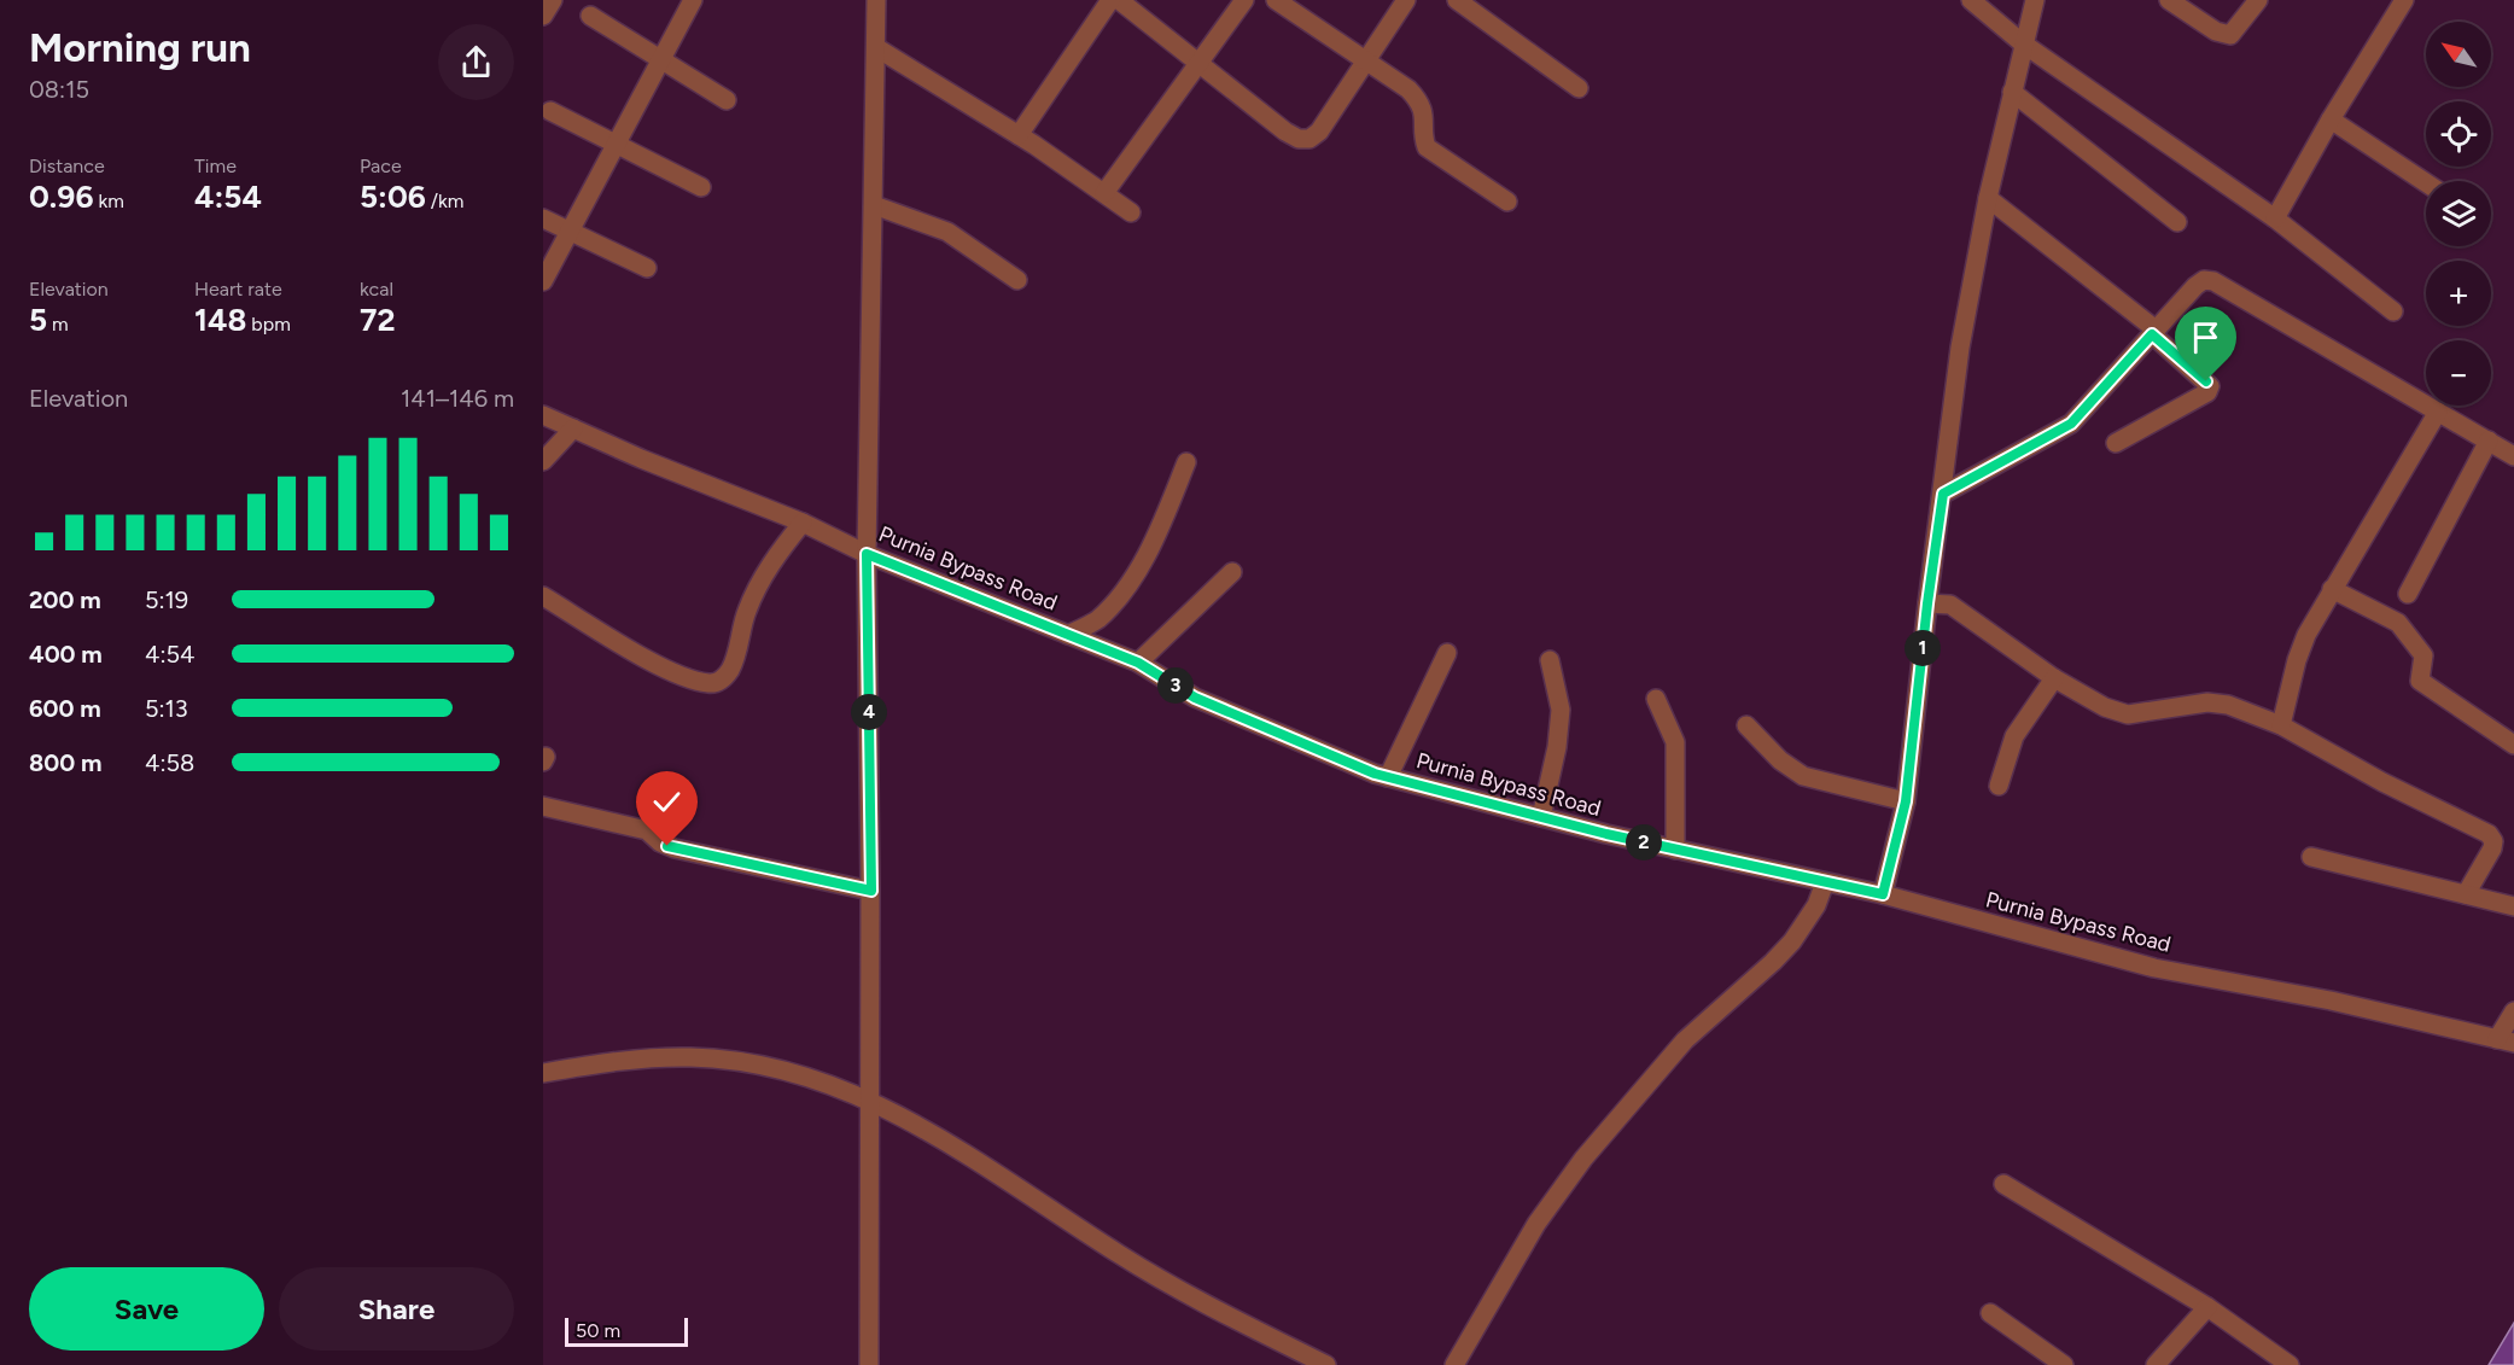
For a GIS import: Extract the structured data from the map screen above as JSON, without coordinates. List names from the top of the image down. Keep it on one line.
{"streets":{"street":["Purnia Bypass Road"]},"scale_bar":"50 m","north":"top left","page":{"heading":["Morning run","08:15"],"map_buttons":["+","−"],"stats":[["Distance","0.96 km"],["Time","4:54"],["Pace","5:06 /km"],["Elevation","5 m"],["Heart rate","148 bpm"],["kcal","72"]],"chart":["Elevation","141–146 m"],"list":[{"name":"200 m","note":"5:19"},{"name":"400 m","note":"4:54"},{"name":"600 m","note":"5:13"},{"name":"800 m","note":"4:58"}],"pins":["1","3","4","2"],"buttons":["Save","Share"],"scale":"50 m"}}
